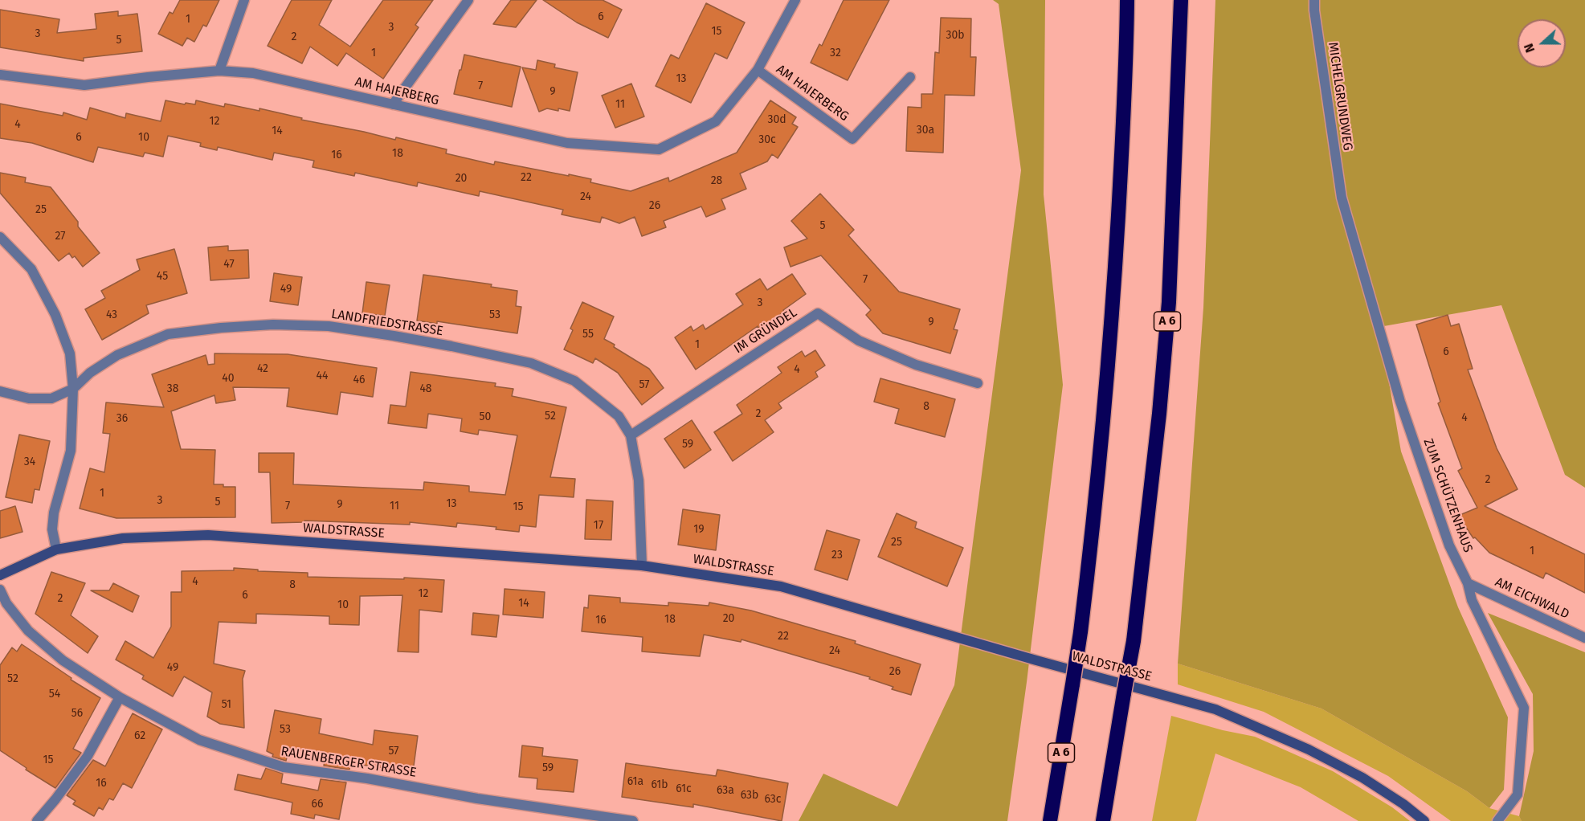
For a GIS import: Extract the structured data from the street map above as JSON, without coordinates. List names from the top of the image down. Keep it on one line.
{"streets":{"highway":["A 6"],"street":["AM HAIERBERG","MICHELGRUNDWEG","LANDFRIEDSTRASSE","IM GRÜNDEL","ZUM SCHÜTZENHAUS","WALDSTRASSE","AM EICHWALD","RAUENBERGER STRASSE"]},"crossings":[["MICHELGRUNDWEG","ZUM SCHÜTZENHAUS"],["LANDFRIEDSTRASSE","IM GRÜNDEL"],["LANDFRIEDSTRASSE","WALDSTRASSE"],["ZUM SCHÜTZENHAUS","AM EICHWALD"]],"house_numbers":["6","1","3","15","3","30b","2","5","1","32","13","7","9","11","30d","12","4","30a","14","6","10","30c","18","16","22","20","28","24","26","25","5","27","47","45","7","49","3","43","53","9","55","1","6","42","4","44","40","46","57","38","48","8","2","52","50","4","36","59","34","2","1","3","5","13","9","7","11","15","17","19","25","1","23","4","8","12","6","2","14","10","20","18","16","22","24","49","26","52","54","51","56","53","62","57","15","59","61a","16","61b","61c","63a","63b","63c","66"],"north":"left"}
